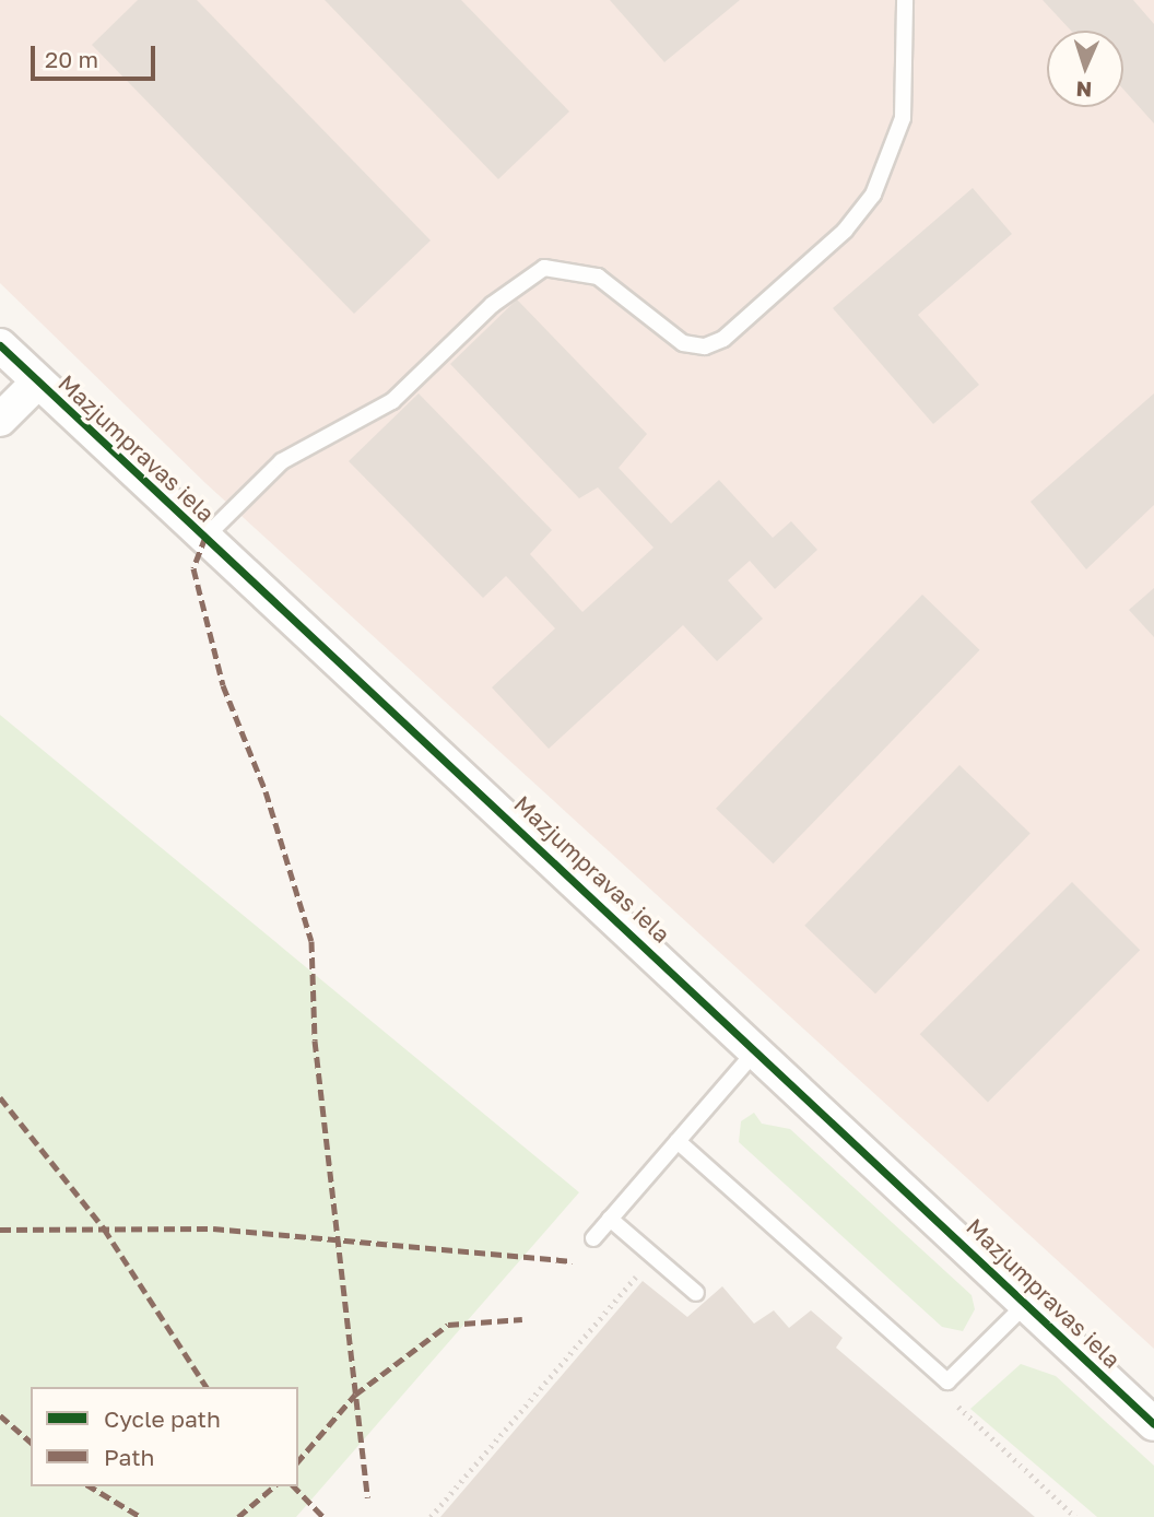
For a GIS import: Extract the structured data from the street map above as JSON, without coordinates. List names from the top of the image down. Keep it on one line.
{"streets":{"street":["Mazjumpravas iela"]},"legend":["Cycle path","Path"],"scale_bar":"20 m","north":"bottom"}
